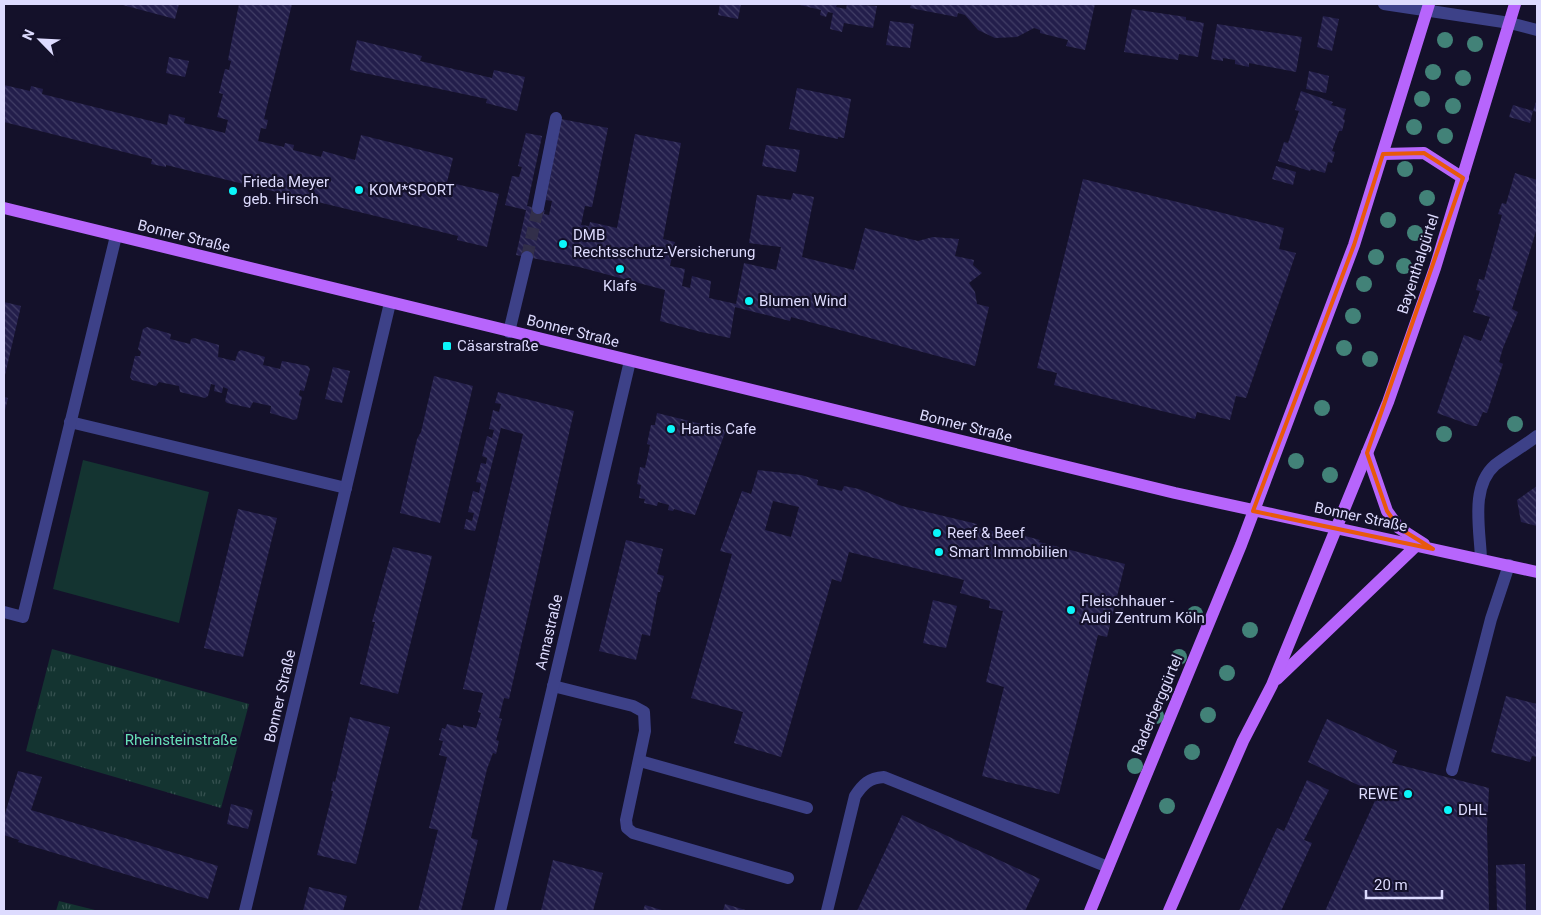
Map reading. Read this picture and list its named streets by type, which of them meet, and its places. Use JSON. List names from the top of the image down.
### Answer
{
  "streets": {
    "main road": ["Bonner Straße", "Bayenthalgürtel", "Raderberggürtel"],
    "street": ["Annastraße"]
  },
  "crossings": [
    ["Bonner Straße", "Bayenthalgürtel"],
    ["Bonner Straße", "Annastraße"],
    ["Bonner Straße", "Raderberggürtel"]
  ],
  "parks": ["Rheinsteinstraße"],
  "places": {
    "other": [
      "KOM*SPORT",
      "Frieda Meyer geb. Hirsch",
      "DMB Rechtsschutz-Versicherung",
      "Klafs",
      "Blumen Wind",
      "Hartis Cafe",
      "Reef & Beef",
      "Smart Immobilien",
      "Fleischhauer - Audi Zentrum Köln",
      "REWE",
      "DHL"
    ],
    "transit": ["Cäsarstraße"]
  },
  "scale_bar": "20 m",
  "north": "top left"
}
